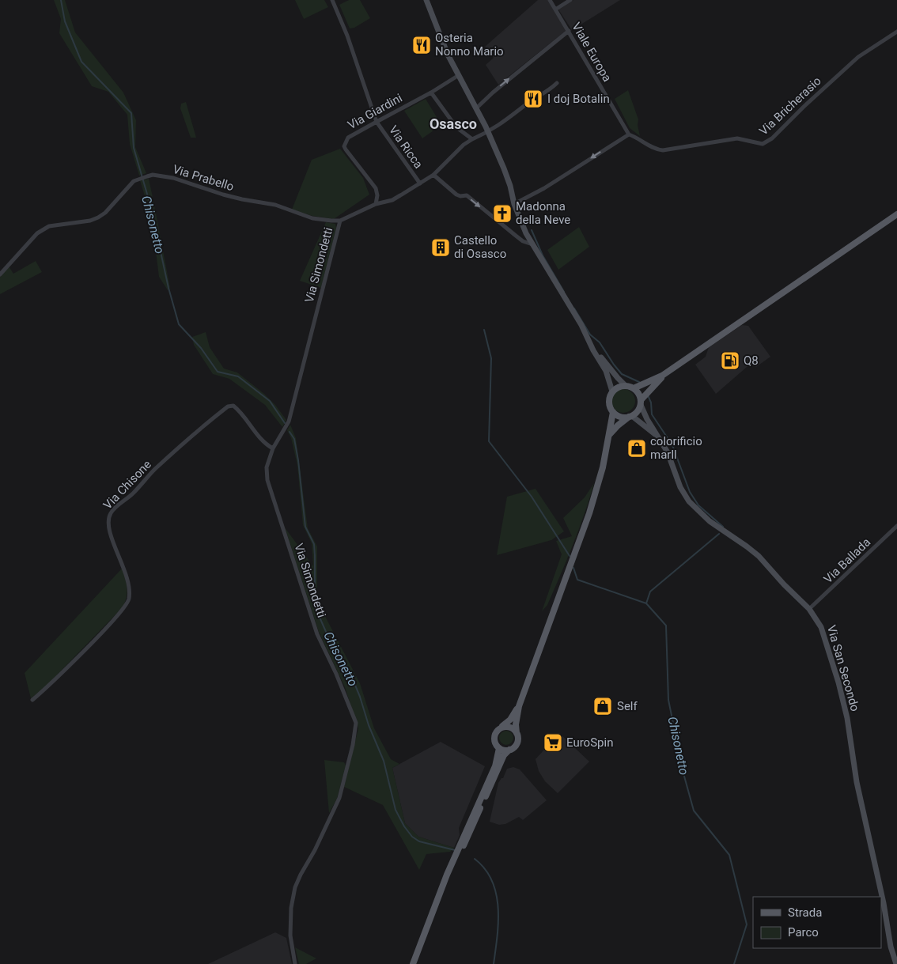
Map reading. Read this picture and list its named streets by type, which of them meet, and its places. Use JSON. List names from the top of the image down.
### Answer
{
  "streets": {
    "street": [
      "Viale Europa",
      "Via Bricherasio",
      "Via Giardini",
      "Via Ricca",
      "Via Prabello",
      "Via Simondetti",
      "Via Chisone",
      "Via Ballada",
      "Via San Secondo"
    ]
  },
  "crossings": [
    ["Viale Europa", "Via Bricherasio"],
    ["Via Giardini", "Via Ricca"],
    ["Via Prabello", "Via Simondetti"],
    ["Via Simondetti", "Via Chisone"],
    ["Via Ballada", "Via San Secondo"]
  ],
  "districts": ["Osasco"],
  "water": ["Chisonetto"],
  "places": {
    "restaurant": ["Osteria Nonno Mario", "I doj Botalin"],
    "church": ["Madonna della Neve"],
    "building": ["Castello di Osasco"],
    "fuel station": ["Q8"],
    "shop": ["colorificio marll", "Self"],
    "supermarket": ["EuroSpin"]
  },
  "legend": ["Strada", "Parco"]
}
